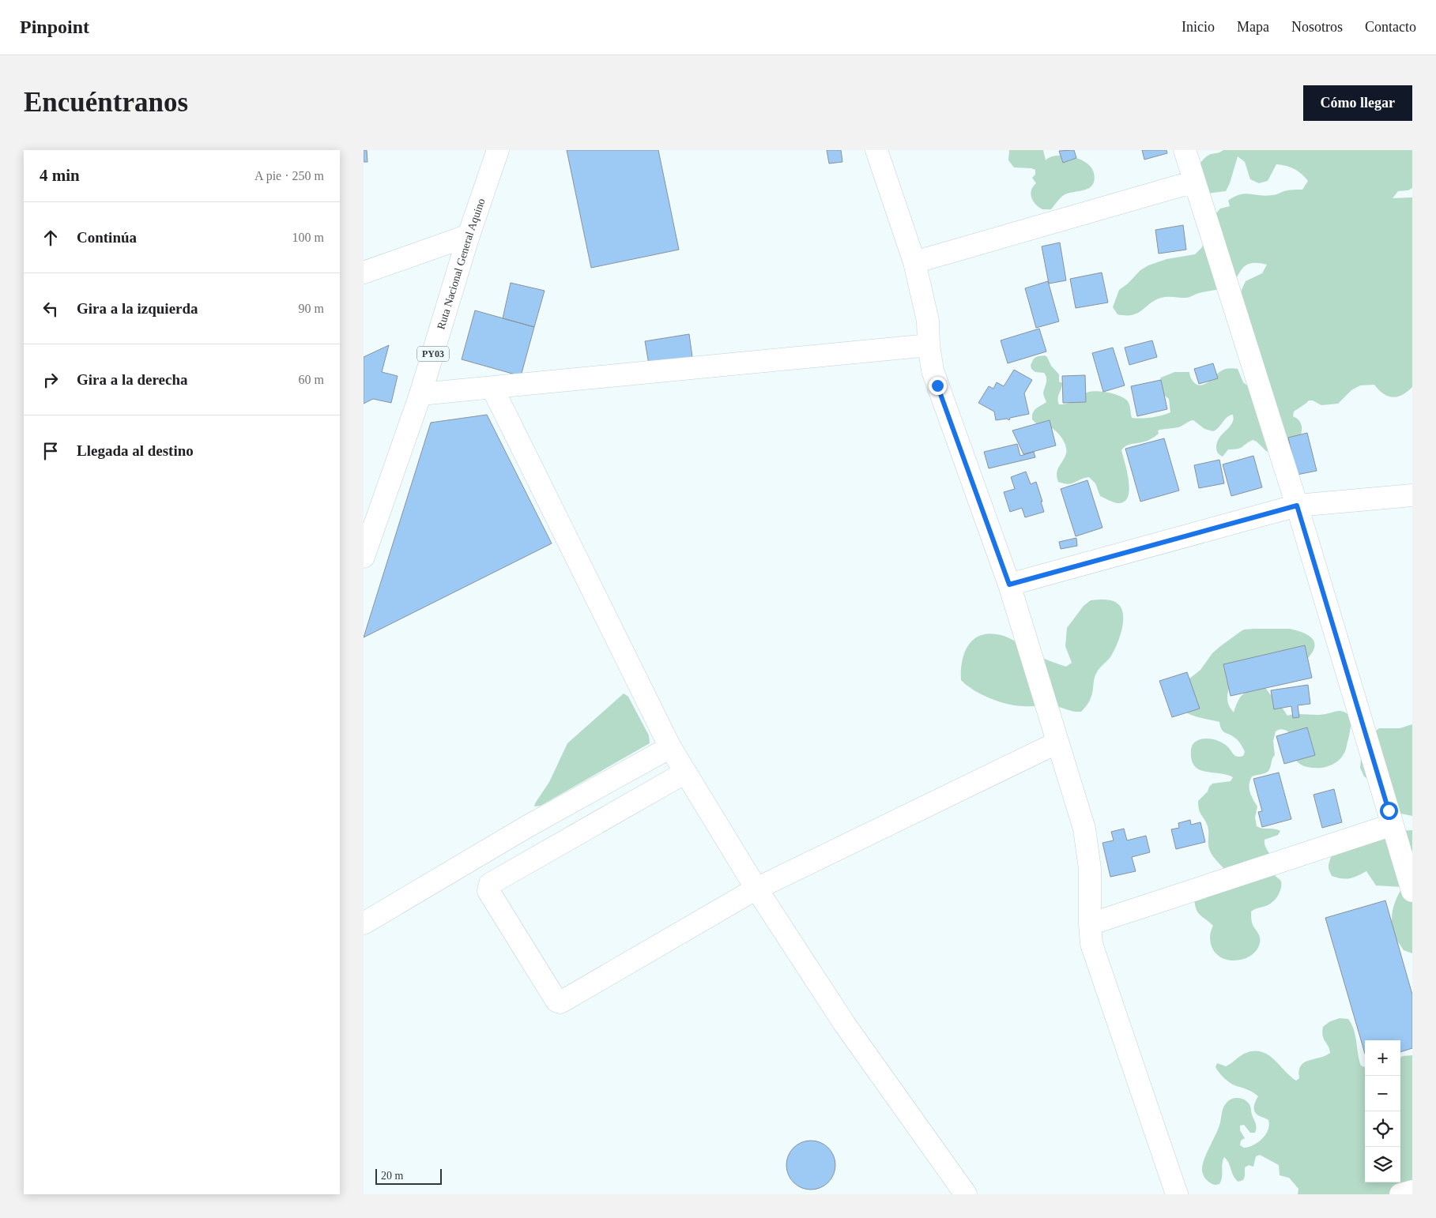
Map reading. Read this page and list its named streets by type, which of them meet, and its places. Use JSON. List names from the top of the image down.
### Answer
{
  "streets": {
    "main road": ["Ruta Nacional General Aquino", "PY03"]
  },
  "scale_bar": "20 m",
  "page": {
    "header": "Pinpoint",
    "nav": [
      "Inicio",
      "Mapa",
      "Nosotros",
      "Contacto"
    ],
    "buttons": "Cómo llegar",
    "title": "Encuéntranos",
    "heading": ["4 min", "A pie · 250 m"],
    "list": [
      ["Continúa", "100 m"],
      ["Gira a la izquierda", "90 m"],
      ["Gira a la derecha", "60 m"],
      "Llegada al destino"
    ],
    "map_buttons": ["+", "−"],
    "scale": "20 m"
  }
}
